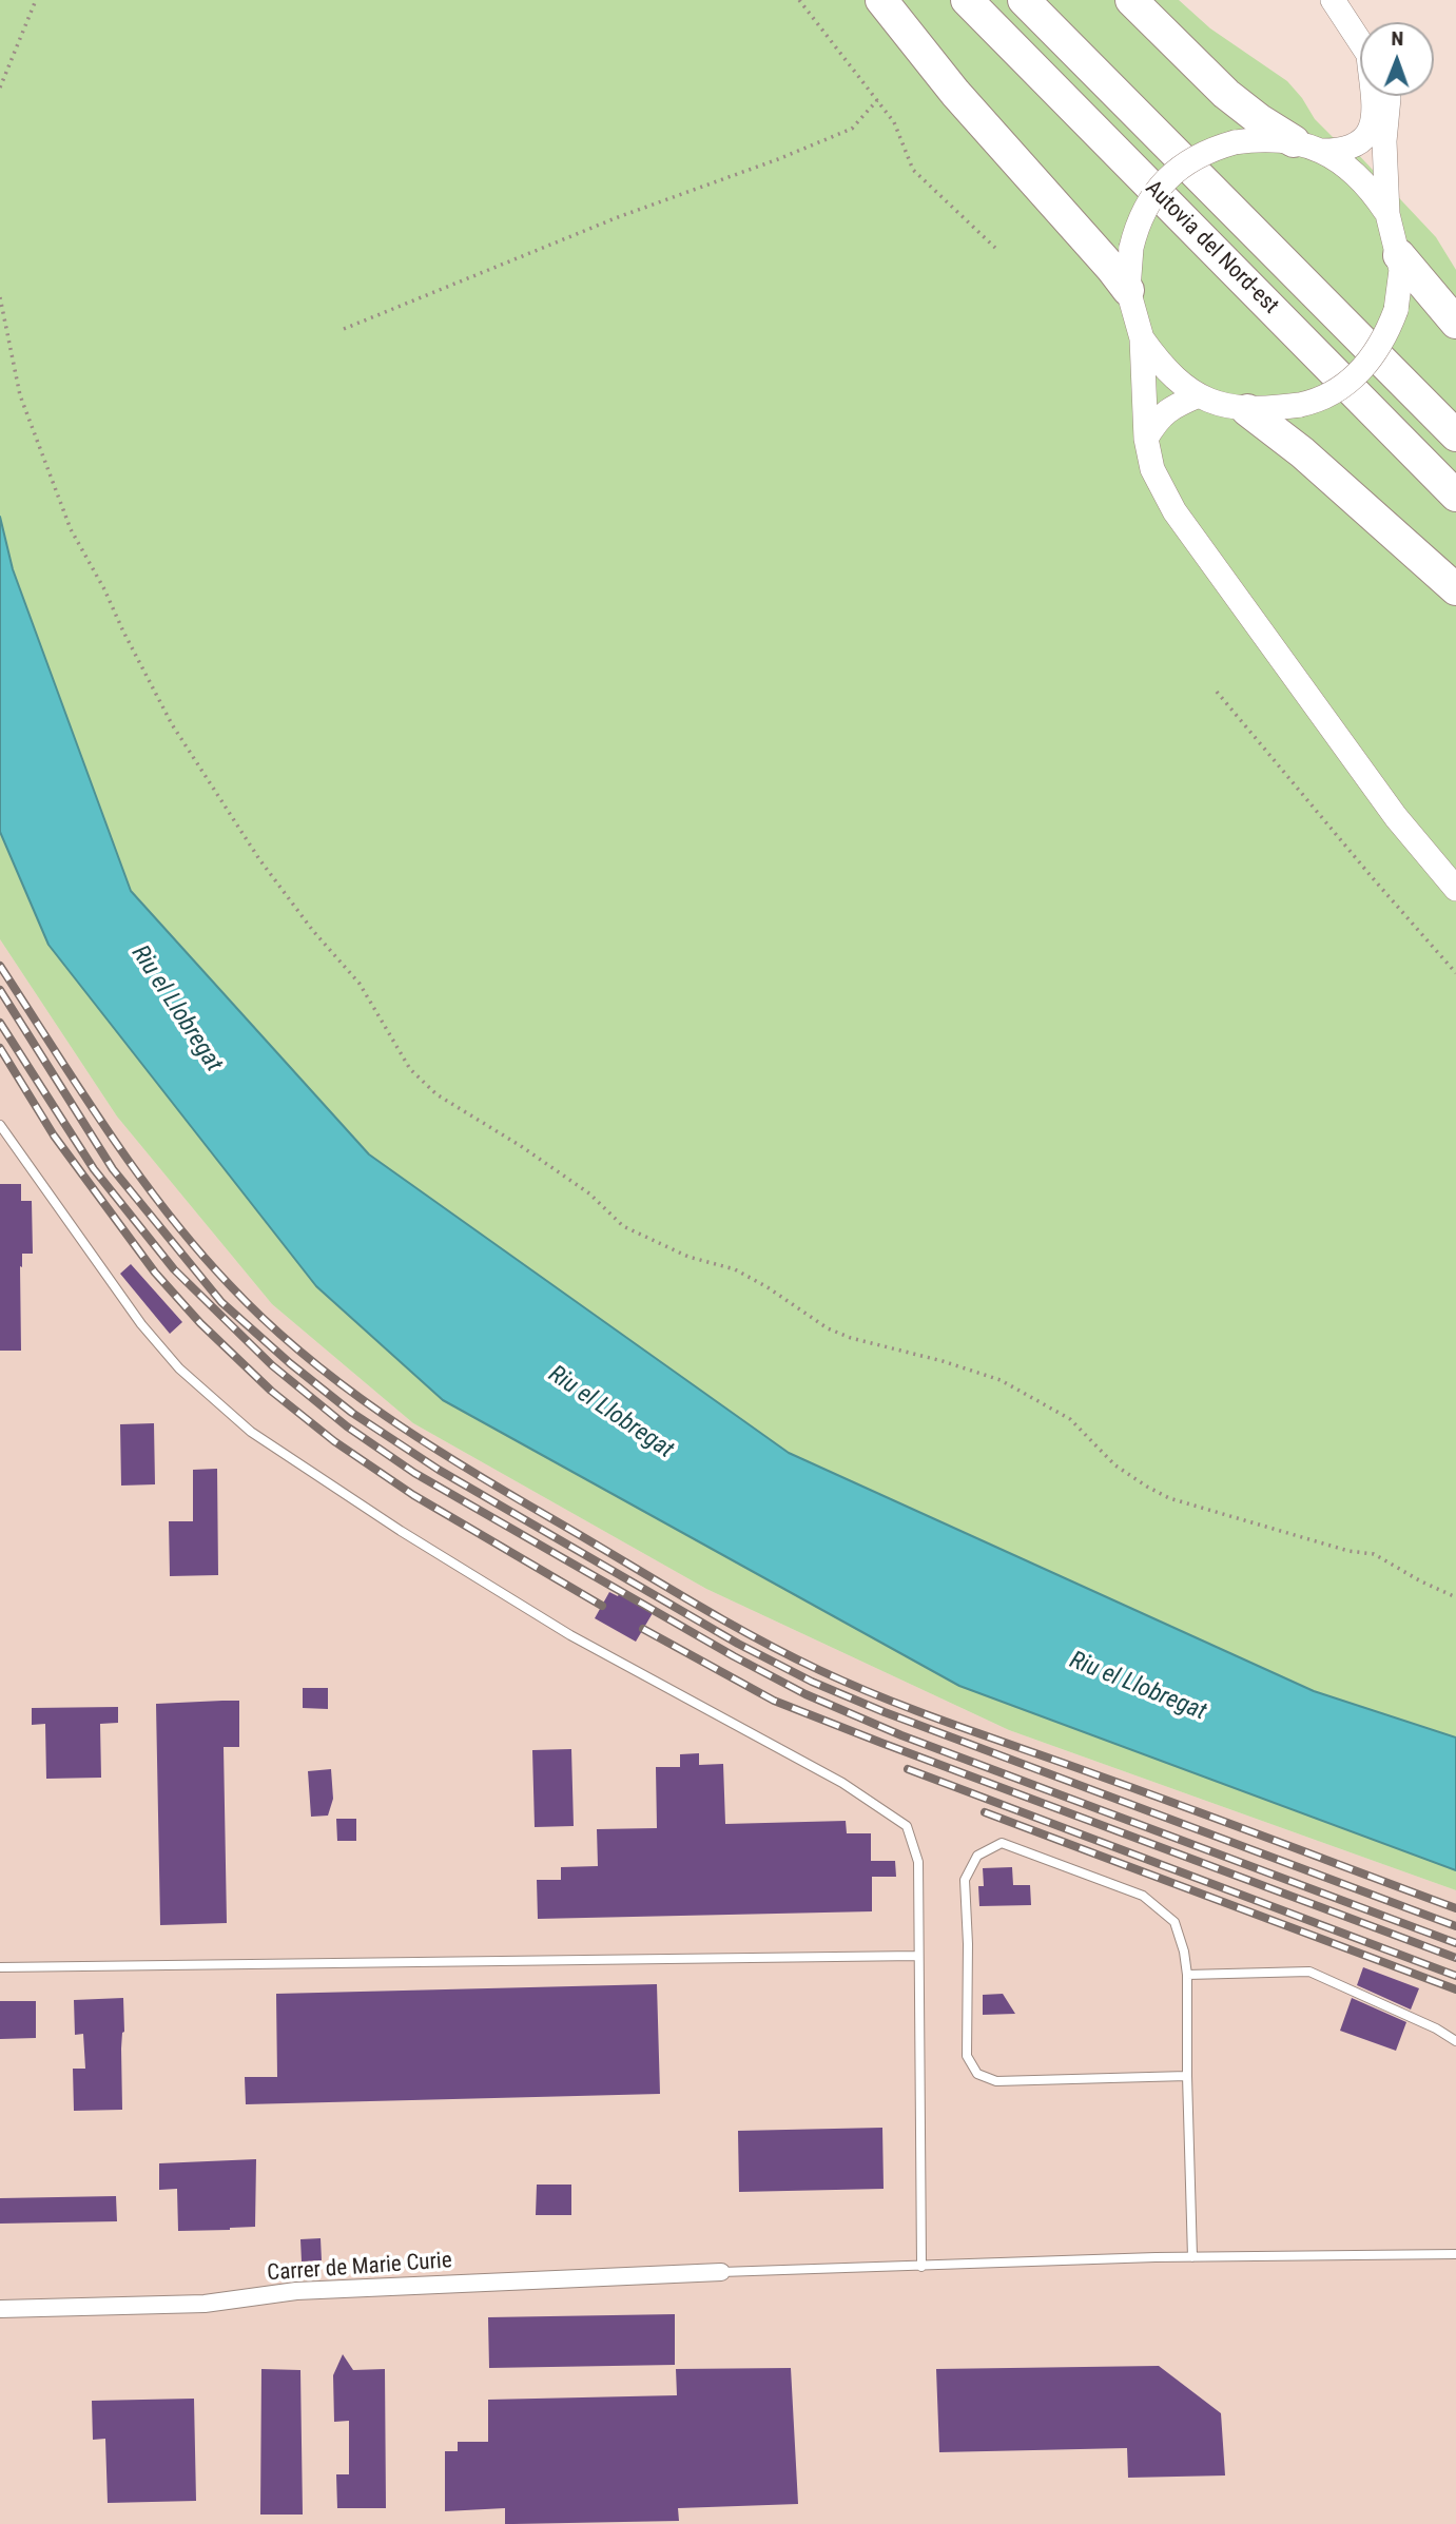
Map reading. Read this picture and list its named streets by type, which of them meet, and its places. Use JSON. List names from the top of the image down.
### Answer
{
  "streets": {
    "highway": ["Autovia del Nord-est"],
    "street": ["Carrer de Marie Curie"]
  },
  "water": ["Riu el Llobregat"],
  "north": "top"
}
